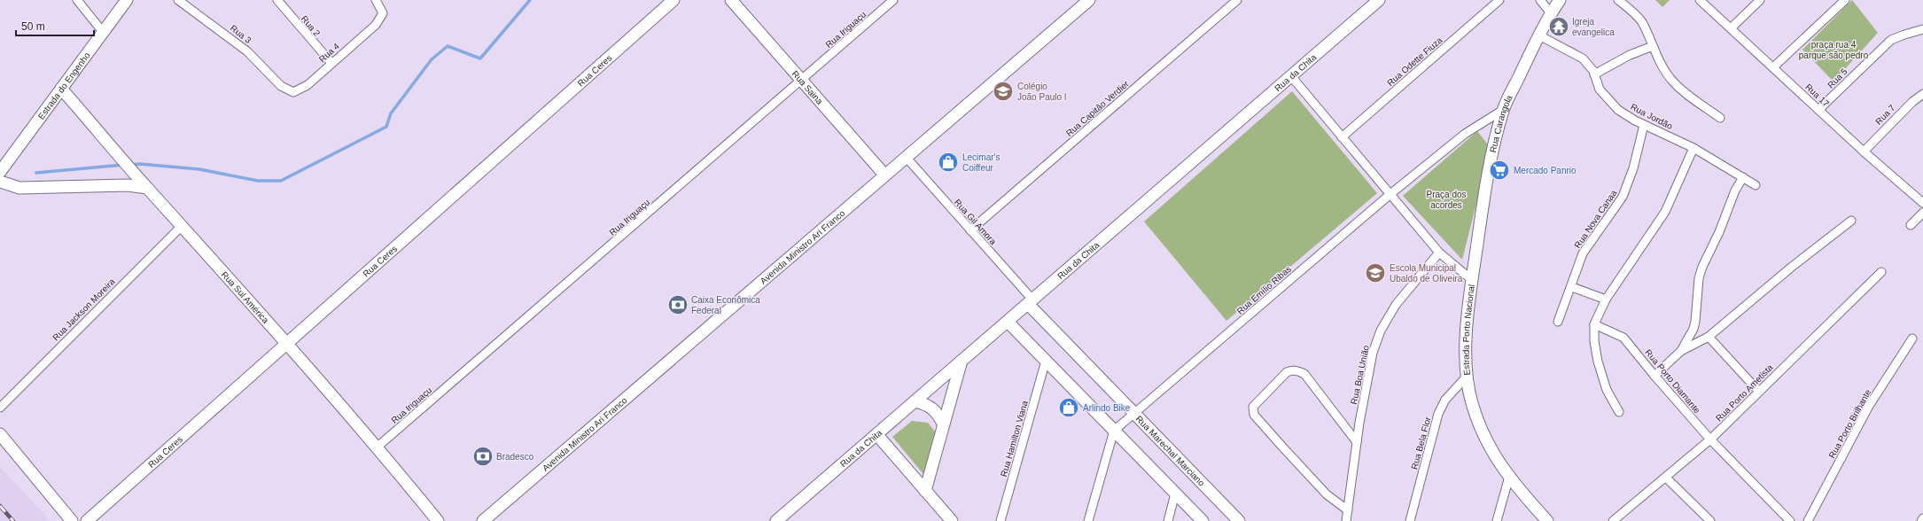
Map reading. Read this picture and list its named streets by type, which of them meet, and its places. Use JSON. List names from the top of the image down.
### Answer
{
  "streets": {
    "main road": [
      "Rua Ceres",
      "Rua da Chita",
      "Estrada do Engenho",
      "Rua Saina",
      "Rua Carangola",
      "Avenida Ministro Ari Franco",
      "Rua Sul América",
      "Estrada Porto Nacional",
      "Rua Marechal Marciano"
    ],
    "street": [
      "Rua 2",
      "Rua Iriguaçu",
      "Rua 3",
      "Rua 4",
      "Rua Odette Fiuza",
      "Rua 5",
      "Rua 17",
      "Rua Capitão Verdier",
      "Rua 7",
      "Rua Jordão",
      "Rua Nova Canaa",
      "Rua Gil Amora",
      "Rua Emílio Ribas",
      "Rua Jackson Moreira",
      "Rua Boa União",
      "Rua Porto Diamante",
      "Rua Porto Ametista",
      "Rua Porto Brilhante",
      "Rua Hamilton Viana",
      "Rua Bela Flor"
    ]
  },
  "crossings": [
    ["Rua 2", "Rua 4"],
    ["Rua Iriguaçu", "Rua Saina"],
    ["Rua Iriguaçu", "Rua Sul América"],
    ["Rua 3", "Rua 4"],
    ["Rua Odette Fiuza", "Estrada Porto Nacional"],
    ["Rua Ceres", "Rua Sul América"],
    ["Rua da Chita", "Rua Gil Amora"],
    ["Rua da Chita", "Estrada Porto Nacional"],
    ["Rua da Chita", "Rua Marechal Marciano"],
    ["Rua 5", "Rua 17"],
    ["Estrada do Engenho", "Rua Sul América"],
    ["Rua Saina", "Avenida Ministro Ari Franco"],
    ["Rua 17", "Rua 7"],
    ["Rua Capitão Verdier", "Rua Gil Amora"],
    ["Rua Jordão", "Rua Carangola"],
    ["Rua Jordão", "Rua Nova Canaa"],
    ["Rua Carangola", "Rua Emílio Ribas"],
    ["Rua Carangola", "Estrada Porto Nacional"],
    ["Rua Gil Amora", "Avenida Ministro Ari Franco"],
    ["Rua Gil Amora", "Rua Marechal Marciano"],
    ["Rua Emílio Ribas", "Estrada Porto Nacional"],
    ["Rua Emílio Ribas", "Rua Marechal Marciano"],
    ["Rua Sul América", "Rua Jackson Moreira"],
    ["Estrada Porto Nacional", "Rua Boa União"],
    ["Estrada Porto Nacional", "Rua Bela Flor"],
    ["Rua Porto Diamante", "Rua Porto Ametista"]
  ],
  "parks": ["praça rua 4 parque são pedro", "Praça dos acordes"],
  "places": {
    "temple": ["Igreja evangelica"],
    "school or university": ["Colégio João Paulo I", "Escola Municipal Ubaldo de Oliveira"],
    "shop": ["Lecimar's Coiffeur", "Arlindo Bike"],
    "supermarket": ["Mercado Panrio"],
    "bank": ["Caixa Econômica Federal", "Bradesco"]
  },
  "scale_bar": "50 m"
}
